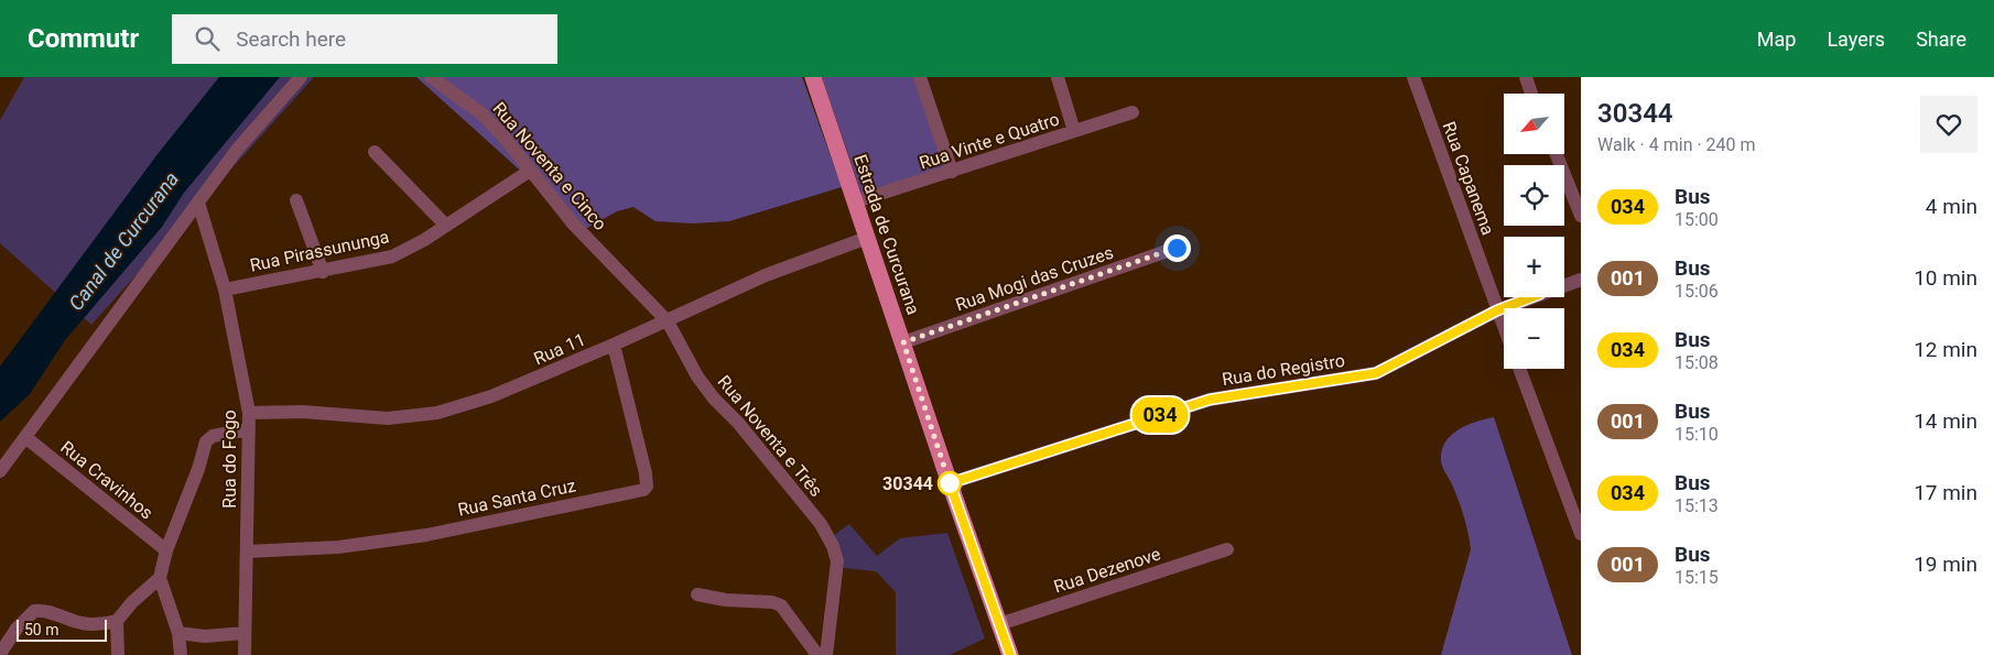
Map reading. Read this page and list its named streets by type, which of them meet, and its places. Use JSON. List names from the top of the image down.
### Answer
{
  "streets": {
    "main road": ["Estrada de Curcurana"],
    "street": [
      "Rua Vinte e Quatro",
      "Rua Noventa e Cinco",
      "Rua Capanema",
      "Rua Pirassununga",
      "Rua Mogi das Cruzes",
      "Rua 11",
      "Rua do Registro",
      "Rua Noventa e Três",
      "Rua do Fogo",
      "Rua Cravinhos",
      "Rua Santa Cruz",
      "Rua Dezenove"
    ]
  },
  "crossings": [
    ["Rua Vinte e Quatro", "Estrada de Curcurana"],
    ["Rua Noventa e Cinco", "Rua Pirassununga"],
    ["Rua Noventa e Cinco", "Rua Noventa e Três"],
    ["Rua Capanema", "Rua do Registro"],
    ["Estrada de Curcurana", "Rua Mogi das Cruzes"],
    ["Estrada de Curcurana", "Rua 11"],
    ["Estrada de Curcurana", "Rua do Registro"],
    ["Estrada de Curcurana", "Rua Dezenove"],
    ["Rua Pirassununga", "Rua do Fogo"],
    ["Rua 11", "Rua Noventa e Três"],
    ["Rua 11", "Rua do Fogo"],
    ["Rua 11", "Rua Santa Cruz"],
    ["Rua do Fogo", "Rua Santa Cruz"]
  ],
  "water": ["Canal de Curcurana"],
  "places": ["30344"],
  "lines": ["bus line 034"],
  "scale_bar": "50 m",
  "north": "bottom left",
  "page": {
    "header": "Commutr",
    "search": "Search here",
    "nav": ["Map", "Layers", "Share"],
    "on_map": "034",
    "heading": ["30344", "Walk · 4 min · 240 m"],
    "map_buttons": ["+", "−"],
    "list": [
      {
        "mark": "034",
        "name": "Bus",
        "note": "15:00",
        "value": "4 min"
      },
      {
        "mark": "001",
        "name": "Bus",
        "note": "15:06",
        "value": "10 min"
      },
      {
        "mark": "034",
        "name": "Bus",
        "note": "15:08",
        "value": "12 min"
      },
      {
        "mark": "001",
        "name": "Bus",
        "note": "15:10",
        "value": "14 min"
      },
      {
        "mark": "034",
        "name": "Bus",
        "note": "15:13",
        "value": "17 min"
      },
      {
        "mark": "001",
        "name": "Bus",
        "note": "15:15",
        "value": "19 min"
      }
    ],
    "scale": "50 m"
  }
}
